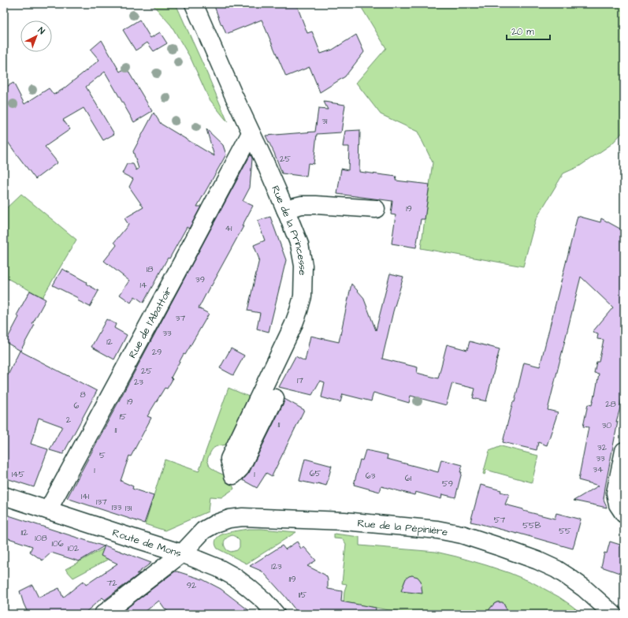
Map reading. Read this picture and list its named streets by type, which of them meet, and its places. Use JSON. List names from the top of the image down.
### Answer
{
  "streets": {
    "street": [
      "Rue de la Princesse",
      "Rue de l'Abattoir",
      "Rue de la Pépinière",
      "Route de Mons"
    ]
  },
  "crossings": [
    ["Rue de la Princesse", "Rue de l'Abattoir"],
    ["Rue de l'Abattoir", "Route de Mons"],
    ["Rue de la Pépinière", "Route de Mons"]
  ],
  "house_numbers": [
    "31",
    "25",
    "19",
    "41",
    "18",
    "39",
    "14",
    "37",
    "33",
    "12",
    "29",
    "25",
    "17",
    "23",
    "8",
    "19",
    "28",
    "6",
    "15",
    "2",
    "11",
    "30",
    "11",
    "32",
    "5",
    "33",
    "34",
    "1",
    "65",
    "145",
    "1",
    "63",
    "61",
    "59",
    "141",
    "137",
    "133",
    "131",
    "57",
    "55B",
    "55",
    "112",
    "108",
    "106",
    "102",
    "123",
    "119",
    "72",
    "92",
    "115"
  ],
  "scale_bar": "20 m",
  "north": "top right"
}
